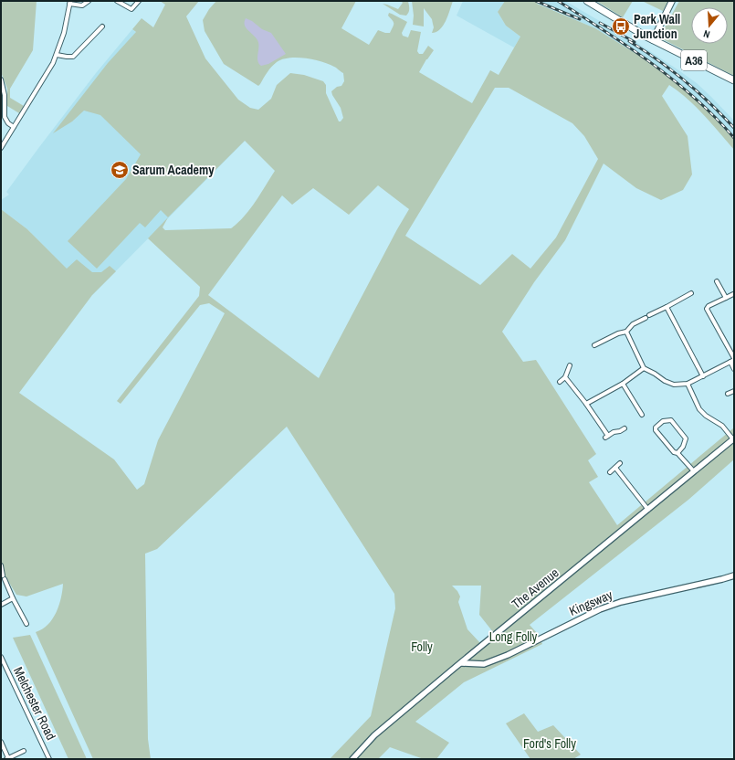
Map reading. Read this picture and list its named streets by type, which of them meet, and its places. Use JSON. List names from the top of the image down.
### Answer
{
  "streets": {
    "highway": ["A36"],
    "street": ["The Avenue", "Kingsway", "Melchester Road"]
  },
  "crossings": [
    ["The Avenue", "Kingsway"]
  ],
  "parks": ["Long Folly", "Folly", "Ford's Folly"],
  "places": {
    "bus stop": ["Park Wall Junction"],
    "school or university": ["Sarum Academy"]
  },
  "north": "bottom"
}
